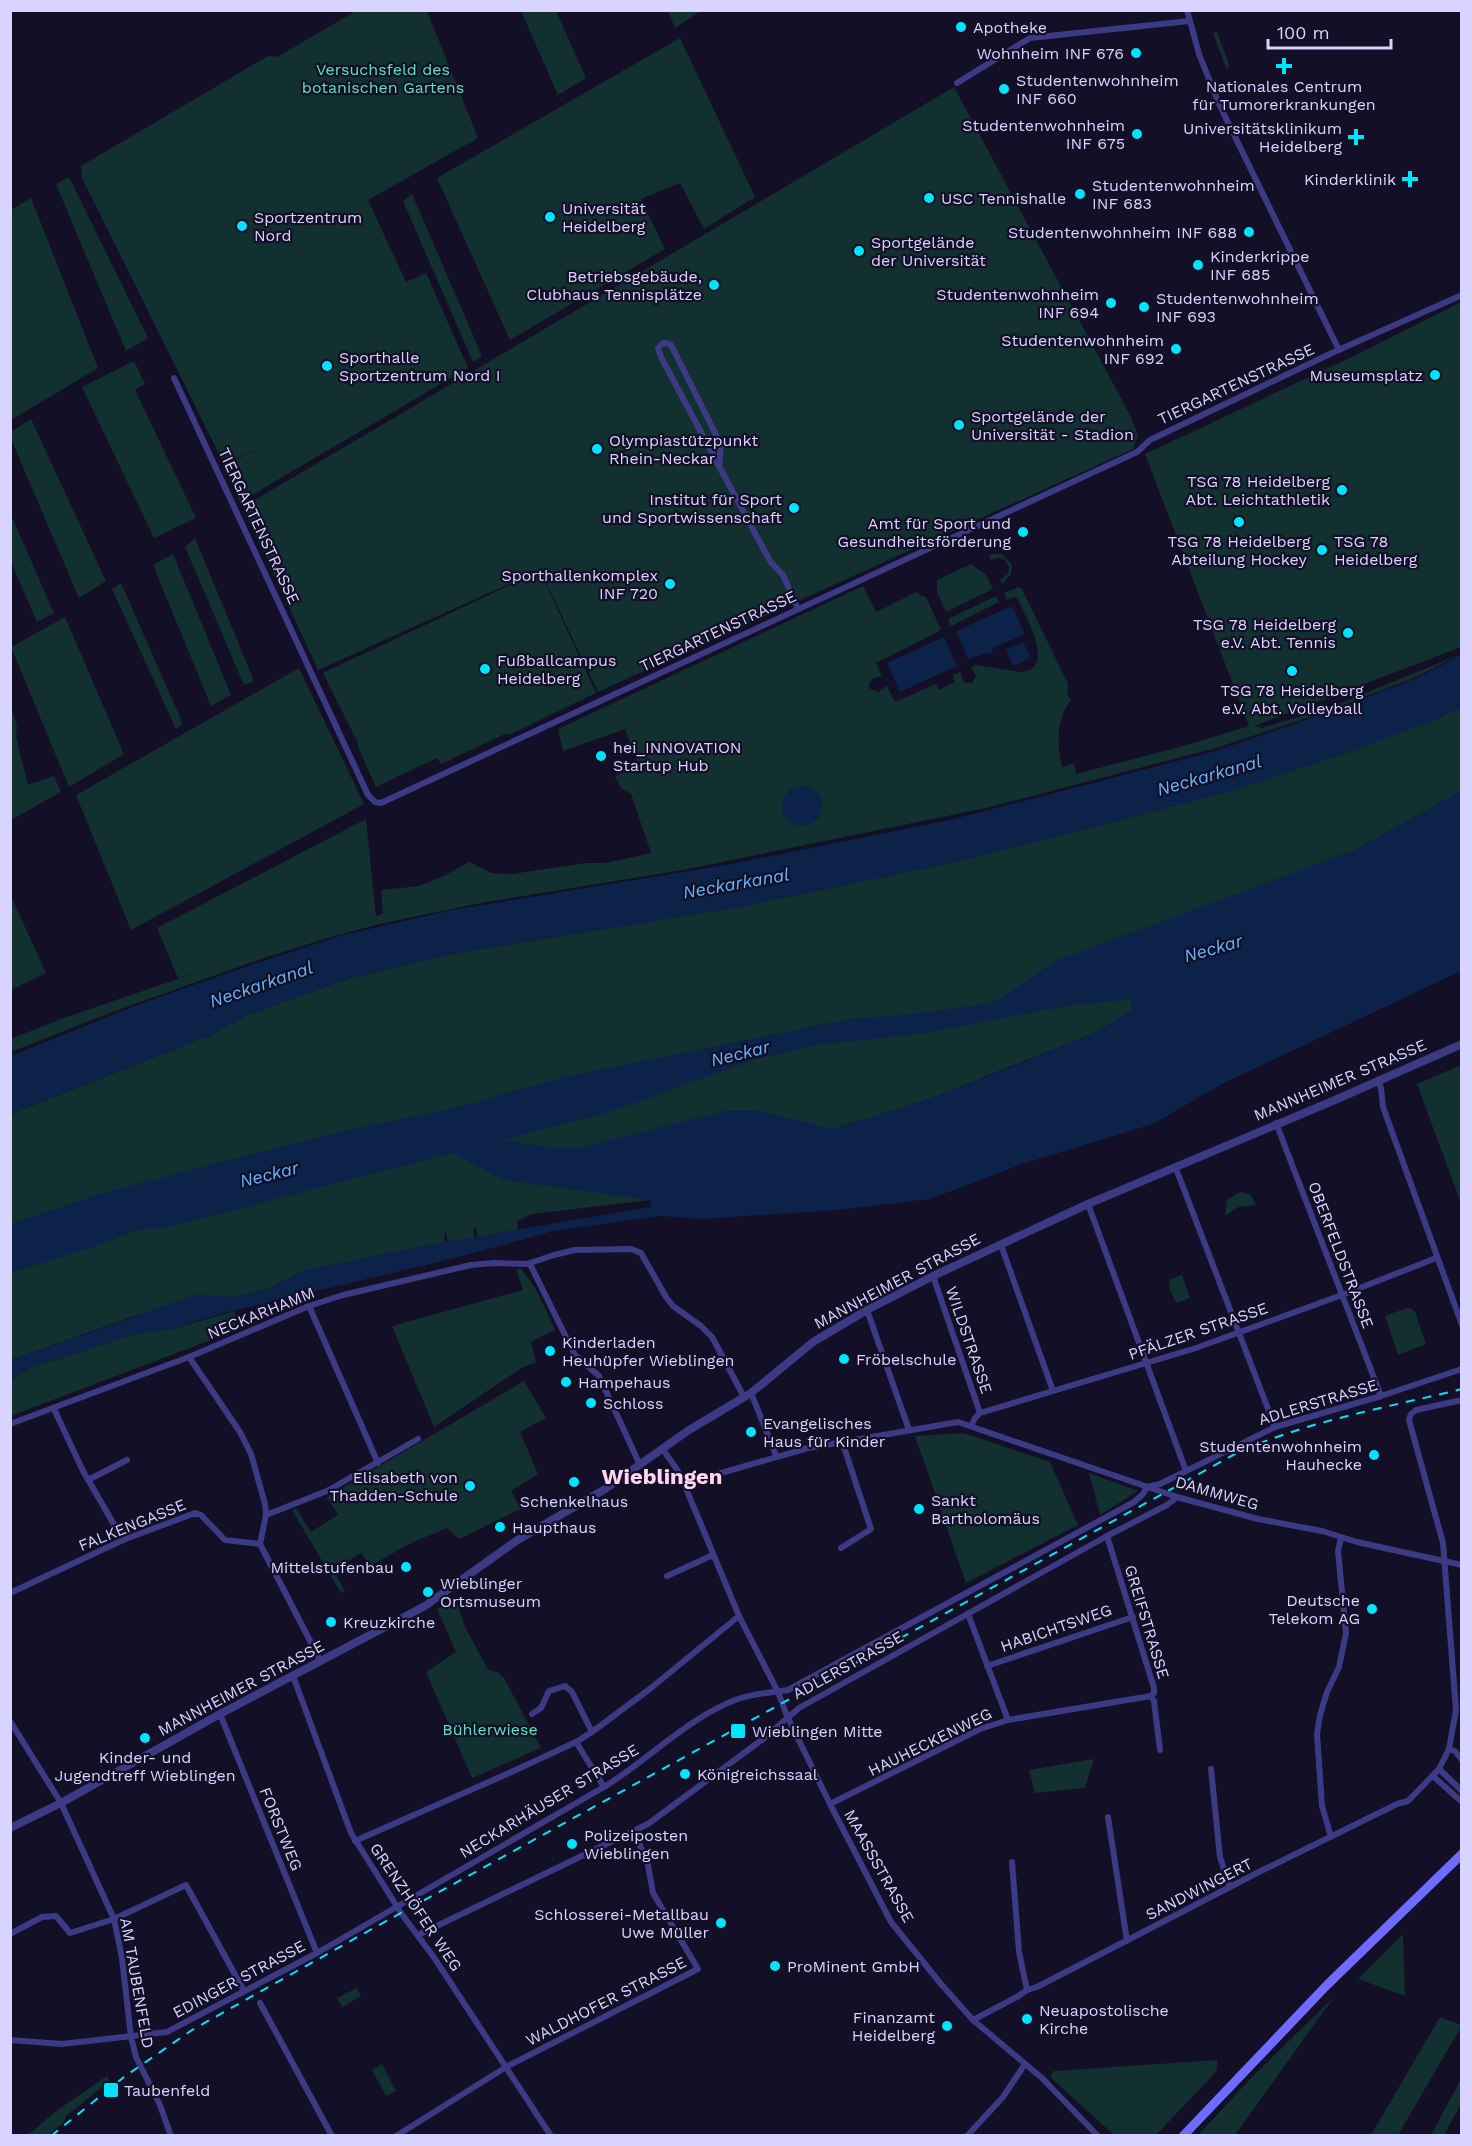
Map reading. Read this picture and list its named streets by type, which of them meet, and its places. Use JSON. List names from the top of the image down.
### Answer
{
  "streets": {
    "street": [
      "TIERGARTENSTRASSE",
      "MANNHEIMER STRASSE",
      "OBERFELDSTRASSE",
      "NECKARHAMM",
      "PFÄLZER STRASSE",
      "WILDSTRASSE",
      "ADLERSTRASSE",
      "DAMMWEG",
      "FALKENGASSE",
      "GREIFSTRASSE",
      "HABICHTSWEG",
      "HAUHECKENWEG",
      "NECKARHÄUSER STRASSE",
      "FORSTWEG",
      "MAASSSTRASSE",
      "SANDWINGERT",
      "GRENZHÖFER WEG",
      "EDINGER STRASSE",
      "AM TAUBENFELD",
      "WALDHOFER STRASSE"
    ]
  },
  "crossings": [
    ["MANNHEIMER STRASSE", "OBERFELDSTRASSE"],
    ["MANNHEIMER STRASSE", "WILDSTRASSE"],
    ["MANNHEIMER STRASSE", "FORSTWEG"],
    ["MANNHEIMER STRASSE", "MAASSSTRASSE"],
    ["MANNHEIMER STRASSE", "GRENZHÖFER WEG"],
    ["MANNHEIMER STRASSE", "AM TAUBENFELD"],
    ["OBERFELDSTRASSE", "PFÄLZER STRASSE"],
    ["OBERFELDSTRASSE", "ADLERSTRASSE"],
    ["PFÄLZER STRASSE", "WILDSTRASSE"],
    ["ADLERSTRASSE", "DAMMWEG"],
    ["ADLERSTRASSE", "GREIFSTRASSE"],
    ["ADLERSTRASSE", "NECKARHÄUSER STRASSE"],
    ["ADLERSTRASSE", "MAASSSTRASSE"],
    ["ADLERSTRASSE", "GRENZHÖFER WEG"],
    ["ADLERSTRASSE", "WALDHOFER STRASSE"],
    ["DAMMWEG", "MAASSSTRASSE"],
    ["DAMMWEG", "SANDWINGERT"],
    ["GREIFSTRASSE", "HABICHTSWEG"],
    ["GREIFSTRASSE", "HAUHECKENWEG"],
    ["HAUHECKENWEG", "MAASSSTRASSE"],
    ["NECKARHÄUSER STRASSE", "MAASSSTRASSE"],
    ["NECKARHÄUSER STRASSE", "GRENZHÖFER WEG"],
    ["NECKARHÄUSER STRASSE", "EDINGER STRASSE"],
    ["FORSTWEG", "EDINGER STRASSE"],
    ["MAASSSTRASSE", "SANDWINGERT"],
    ["GRENZHÖFER WEG", "EDINGER STRASSE"],
    ["GRENZHÖFER WEG", "WALDHOFER STRASSE"],
    ["EDINGER STRASSE", "AM TAUBENFELD"]
  ],
  "districts": ["Wieblingen"],
  "water": ["Neckarkanal", "Neckar"],
  "parks": ["Versuchsfeld des botanischen Gartens", "Bühlerwiese"],
  "places": {
    "other": [
      "Apotheke",
      "Wohnheim INF 676",
      "Studentenwohnheim INF 660",
      "Studentenwohnheim INF 675",
      "Studentenwohnheim INF 683",
      "USC Tennishalle",
      "Universität Heidelberg",
      "Sportzentrum Nord",
      "Studentenwohnheim INF 688",
      "Sportgelände der Universität",
      "Kinderkrippe INF 685",
      "Betriebsgebäude, Clubhaus Tennisplätze",
      "Studentenwohnheim INF 694",
      "Studentenwohnheim INF 693",
      "Studentenwohnheim INF 692",
      "Sporthalle Sportzentrum Nord I",
      "Museumsplatz",
      "Sportgelände der Universität - Stadion",
      "Olympiastützpunkt Rhein-Neckar",
      "TSG 78 Heidelberg Abt. Leichtathletik",
      "Institut für Sport und Sportwissenschaft",
      "TSG 78 Heidelberg Abteilung Hockey",
      "Amt für Sport und Gesundheitsförderung",
      "TSG 78 Heidelberg",
      "Sporthallenkomplex INF 720",
      "TSG 78 Heidelberg e.V. Abt. Tennis",
      "Fußballcampus Heidelberg",
      "TSG 78 Heidelberg e.V. Abt. Volleyball",
      "hei_INNOVATION Startup Hub",
      "Kinderladen Heuhüpfer Wieblingen",
      "Fröbelschule",
      "Hampehaus",
      "Schloss",
      "Evangelisches Haus für Kinder",
      "Studentenwohnheim Hauhecke",
      "Schenkelhaus",
      "Elisabeth von Thadden-Schule",
      "Sankt Bartholomäus",
      "Haupthaus",
      "Mittelstufenbau",
      "Wieblinger Ortsmuseum",
      "Deutsche Telekom AG",
      "Kreuzkirche",
      "Kinder- und Jugendtreff Wieblingen",
      "Königreichssaal",
      "Polizeiposten Wieblingen",
      "Schlosserei-Metallbau Uwe Müller",
      "ProMinent GmbH",
      "Neuapostolische Kirche",
      "Finanzamt Heidelberg"
    ],
    "health": ["Nationales Centrum für Tumorerkrankungen", "Universitätsklinikum Heidelberg", "Kinderklinik"],
    "transit": ["Wieblingen Mitte", "Taubenfeld"]
  },
  "scale_bar": "100 m"
}
